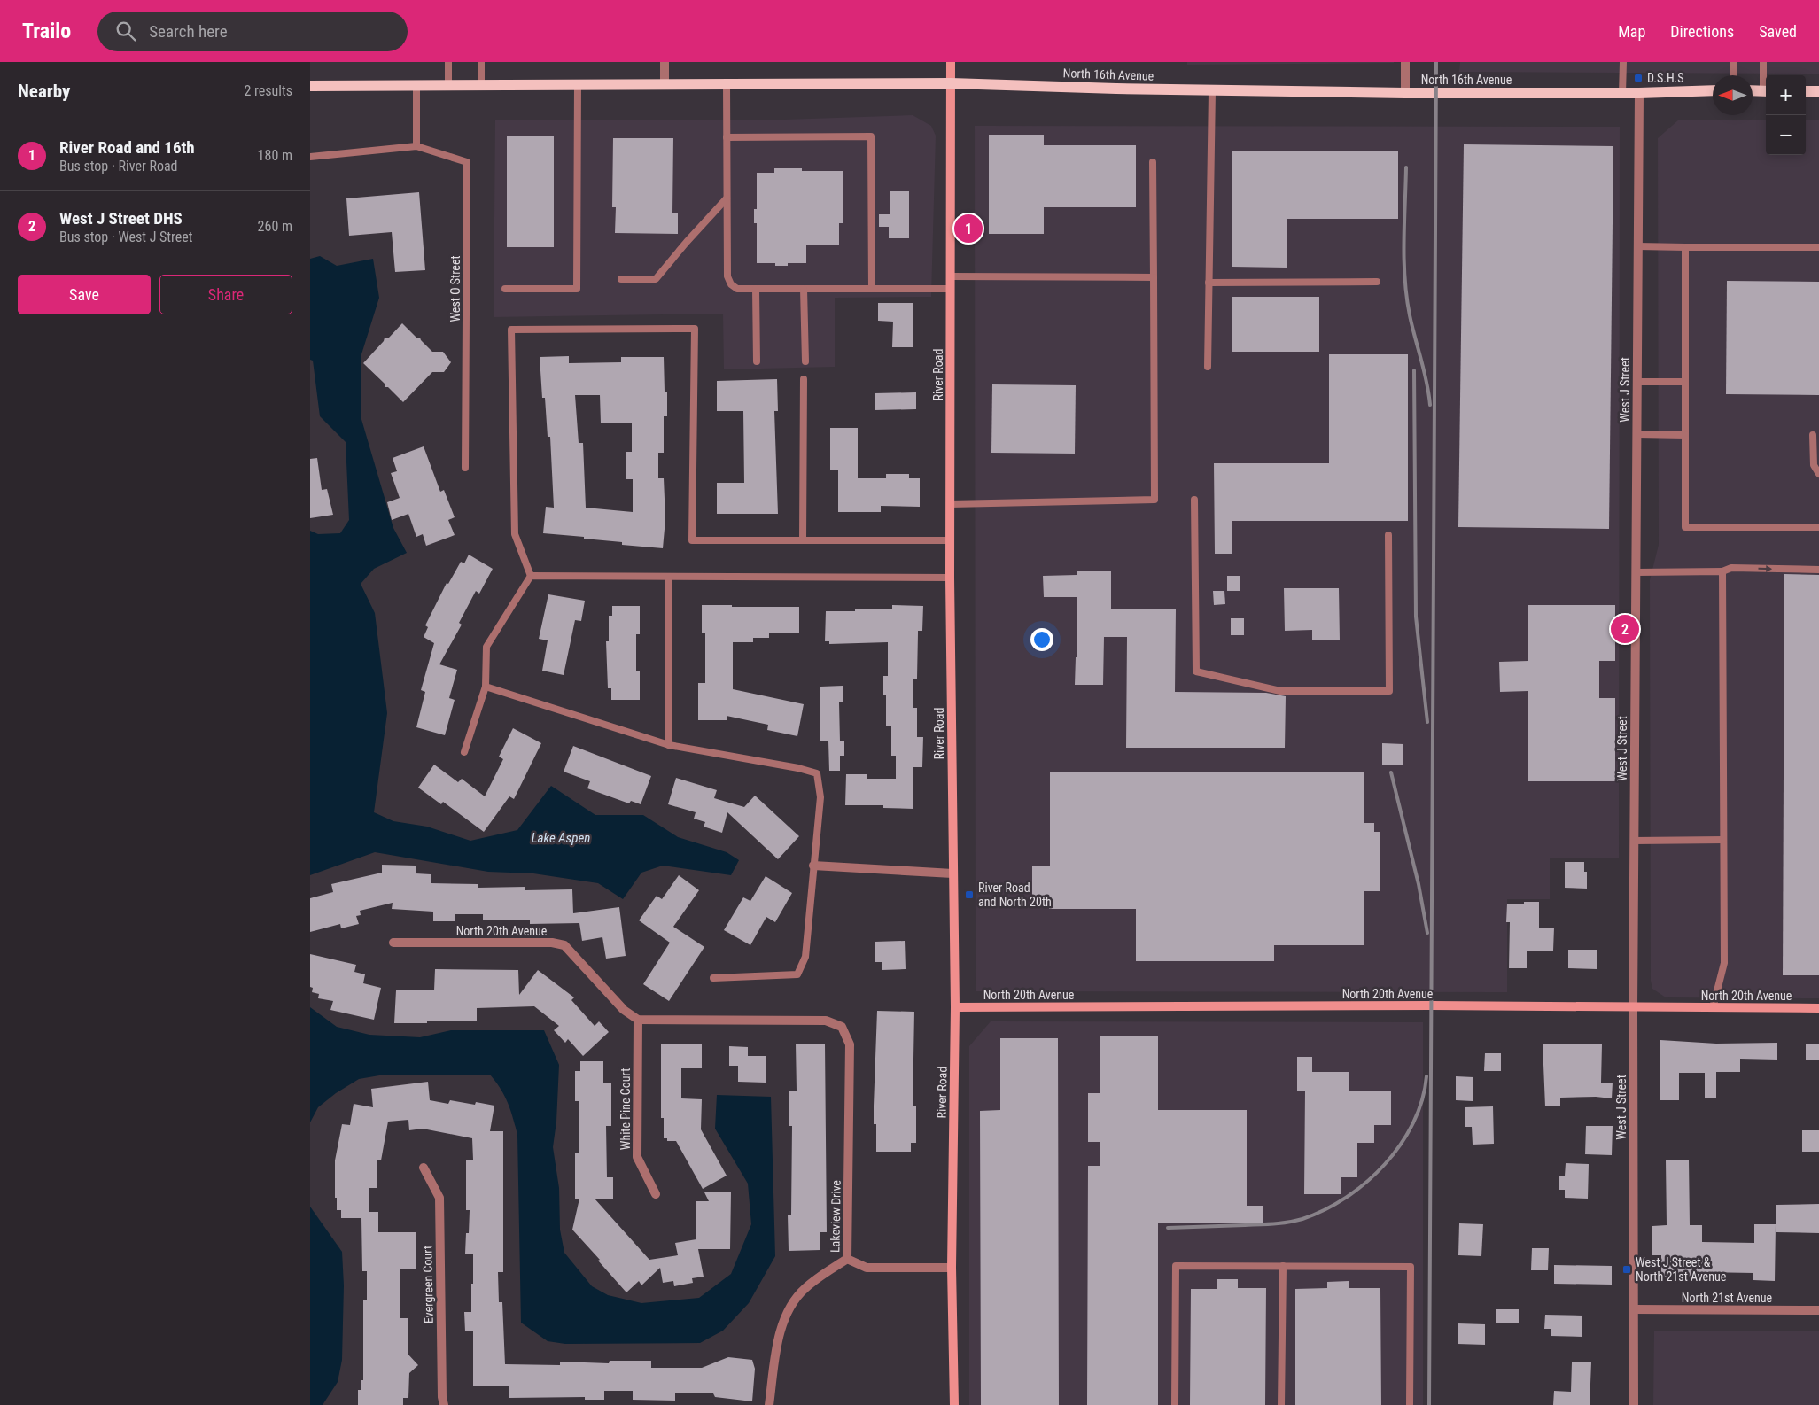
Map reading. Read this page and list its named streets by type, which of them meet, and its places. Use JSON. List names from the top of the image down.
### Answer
{
  "streets": {
    "main road": ["North 16th Avenue"],
    "street": [
      "River Road",
      "West J Street",
      "North 20th Avenue",
      "White Pine Court",
      "Lakeview Drive",
      "Evergreen Court",
      "North 21st Avenue"
    ],
    "lane": ["West O Street"]
  },
  "crossings": [
    ["North 16th Avenue", "River Road"],
    ["North 16th Avenue", "West J Street"],
    ["River Road", "North 20th Avenue"],
    ["West J Street", "North 20th Avenue"],
    ["West J Street", "North 21st Avenue"],
    ["North 20th Avenue", "White Pine Court"],
    ["North 20th Avenue", "Lakeview Drive"],
    ["White Pine Court", "Lakeview Drive"]
  ],
  "water": ["Lake Aspen"],
  "places": {
    "transit": ["D.S.H.S", "River Road and North 20th", "West J Street & North 21st Avenue"]
  },
  "north": "left",
  "page": {
    "header": "Trailo",
    "search": "Search here",
    "nav": ["Map", "Directions", "Saved"],
    "heading": ["Nearby", "2 results"],
    "map_buttons": ["+", "−"],
    "list": [
      {
        "mark": "1",
        "name": "River Road and 16th",
        "note": "Bus stop · River Road",
        "value": "180 m"
      },
      {
        "mark": "2",
        "name": "West J Street DHS",
        "note": "Bus stop · West J Street",
        "value": "260 m"
      }
    ],
    "pins": ["1", "2"],
    "buttons": ["Save", "Share"]
  }
}
